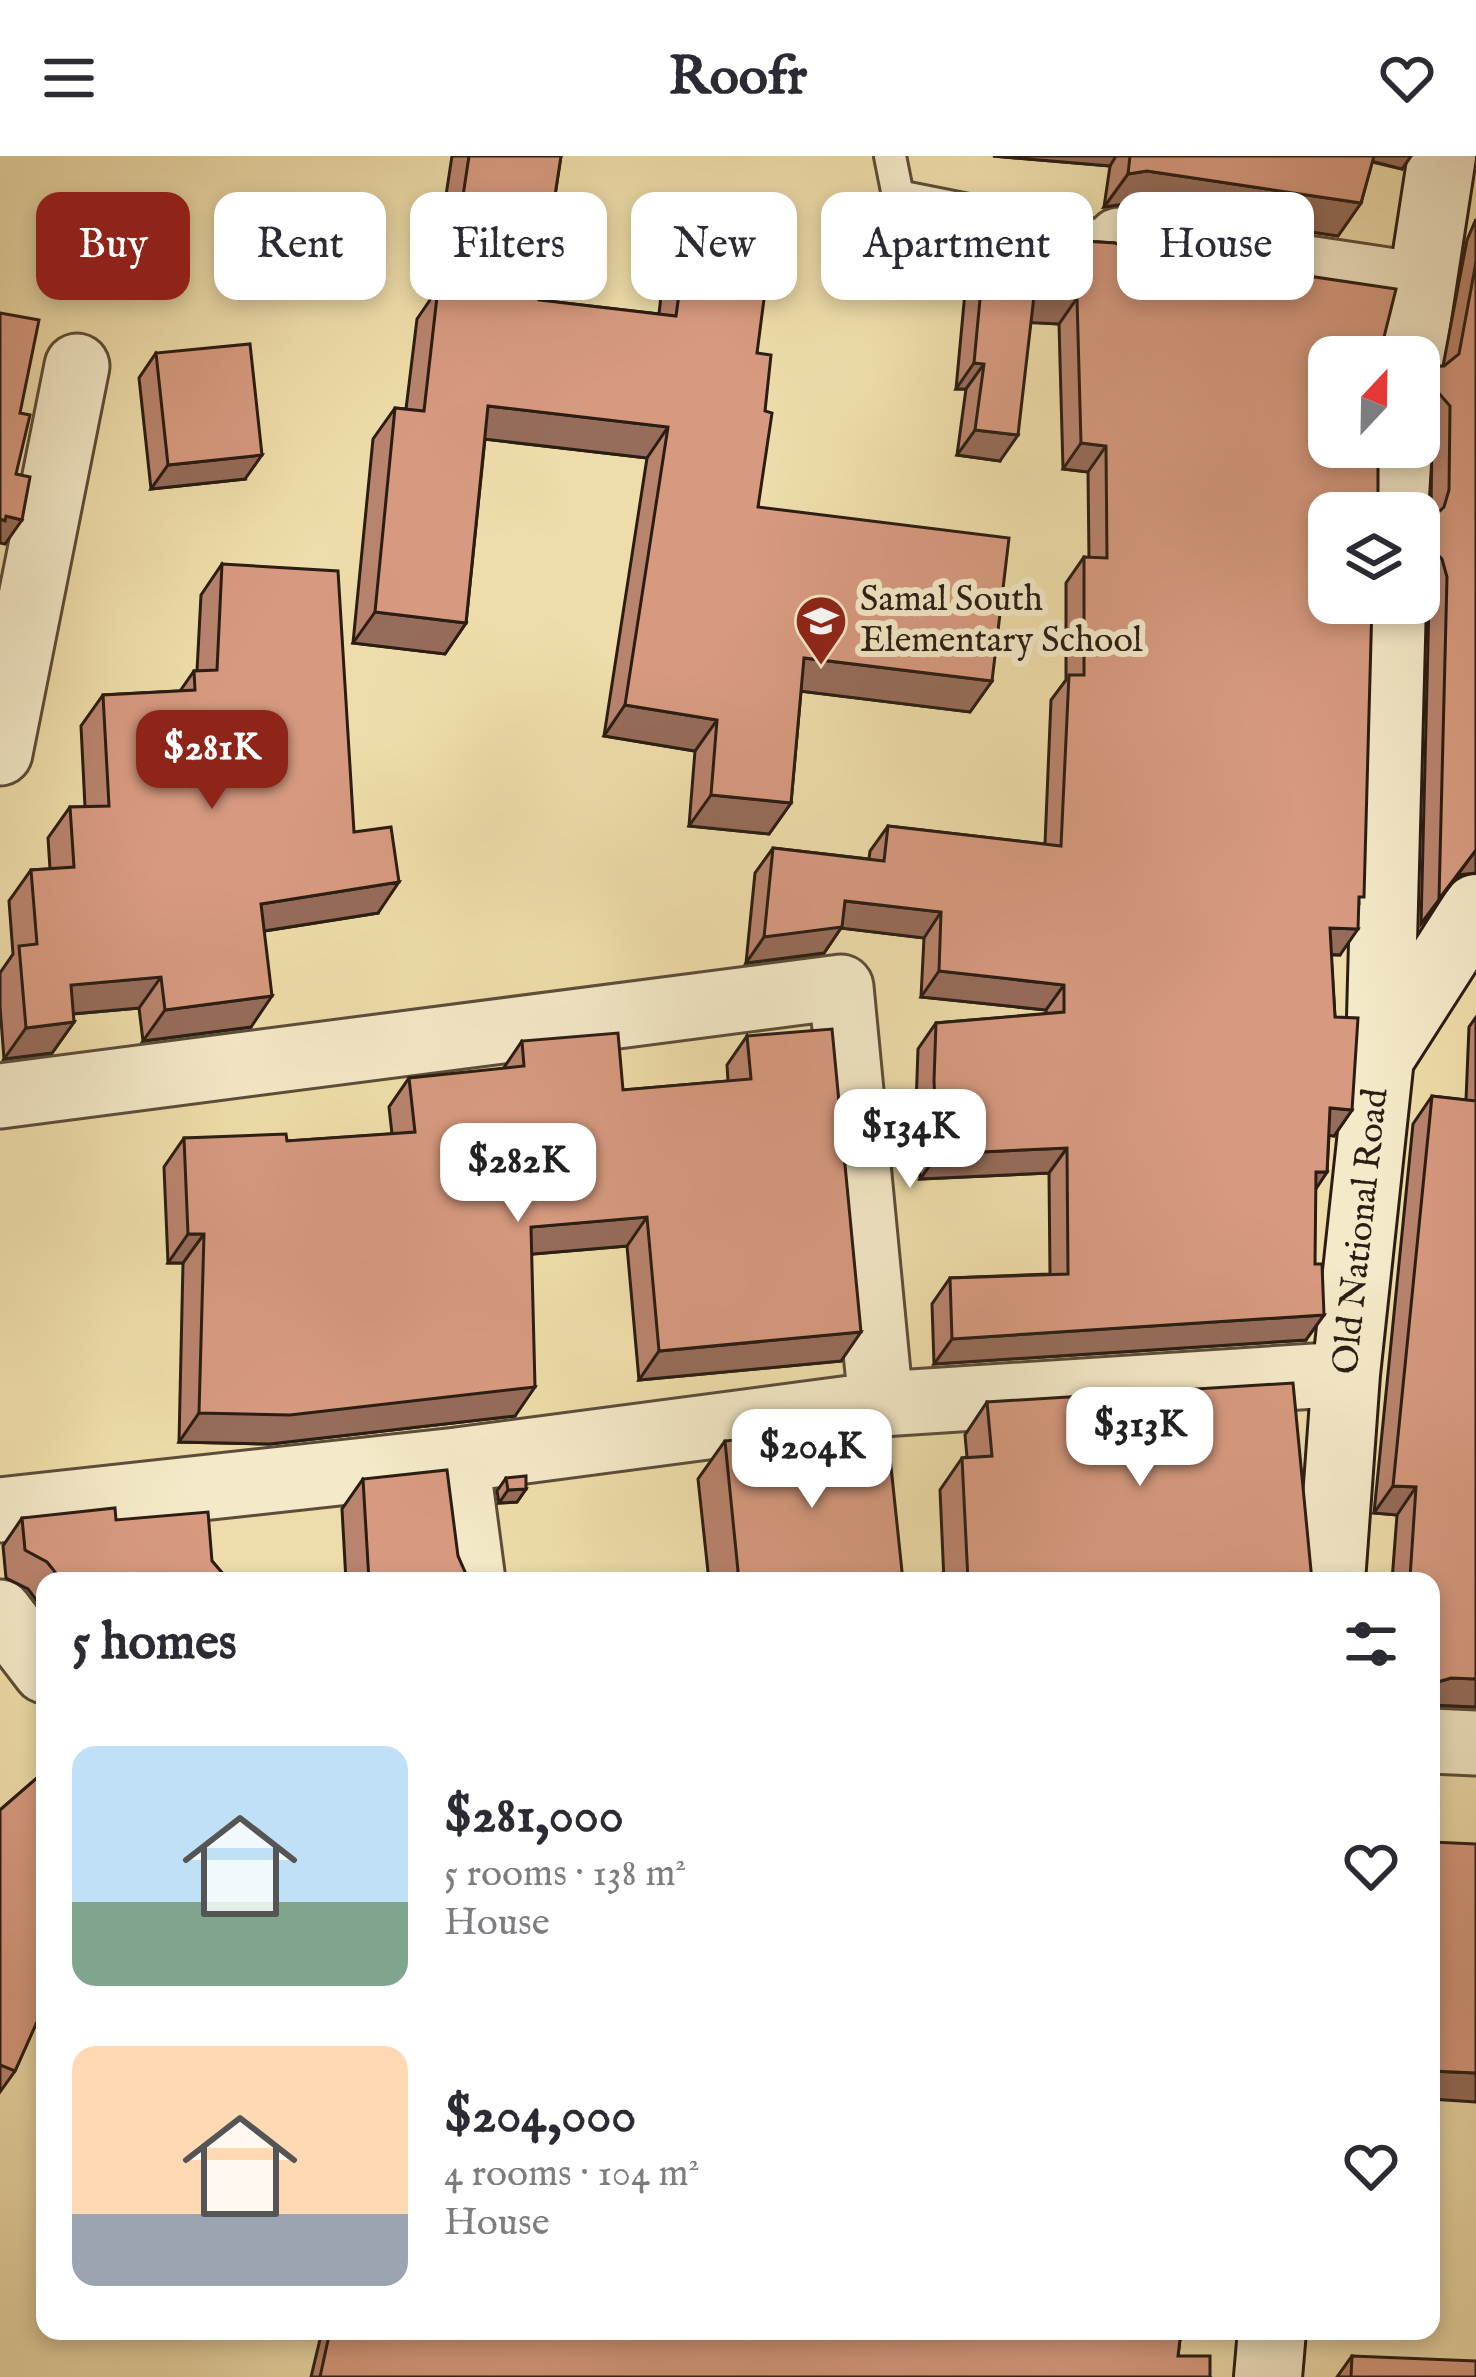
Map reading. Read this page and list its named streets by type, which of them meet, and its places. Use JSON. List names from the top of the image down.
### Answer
{
  "streets": {
    "main road": ["Old National Road"]
  },
  "places": {
    "school or university": ["Samal South Elementary School"]
  },
  "north": "top",
  "page": {
    "header": "Roofr",
    "chip": [
      "Buy",
      "Rent",
      "Filters",
      "New",
      "Apartment",
      "House"
    ],
    "price": [
      "$281K",
      "$134K",
      "$282K",
      "$313K",
      "$204K"
    ],
    "heading": "5 homes",
    "list": [
      {
        "name": "$281,000",
        "note": "5 rooms · 138 m² · House"
      },
      {
        "name": "$204,000",
        "note": "4 rooms · 104 m² · House"
      }
    ]
  }
}
